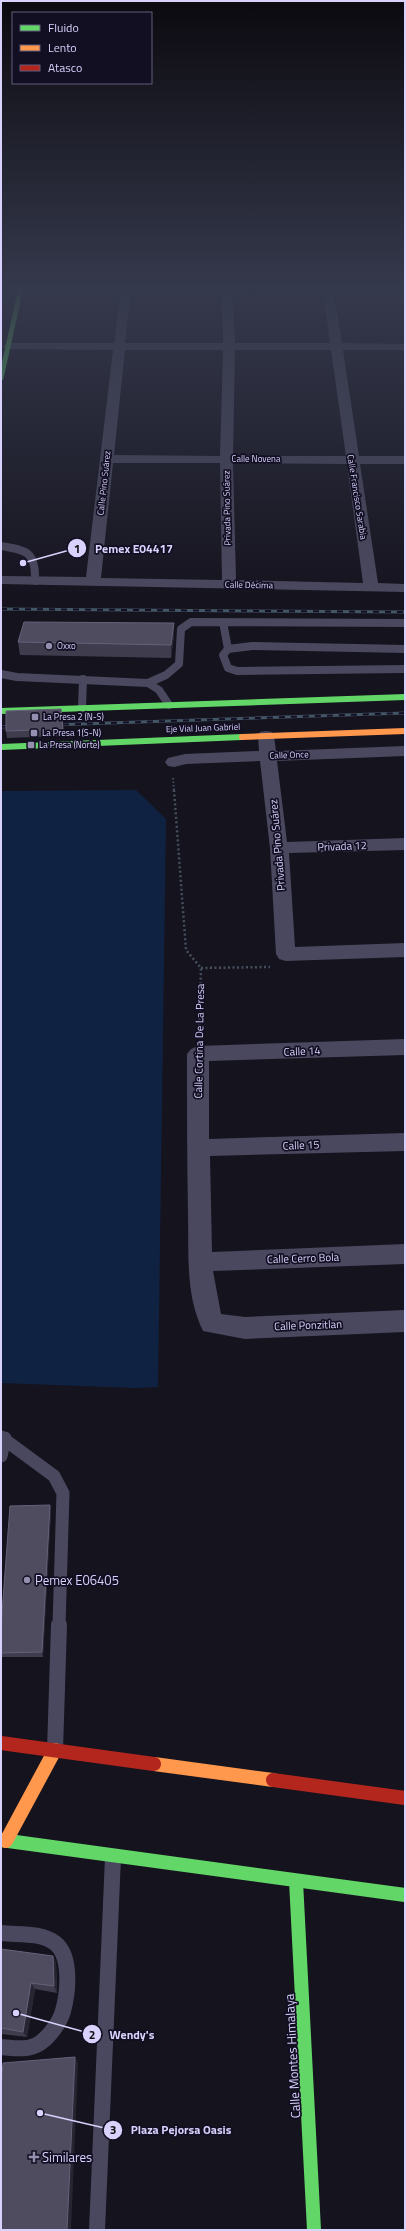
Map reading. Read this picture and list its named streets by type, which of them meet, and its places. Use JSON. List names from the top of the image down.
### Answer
{
  "streets": {
    "main road": ["Eje Vial Juan Gabriel", "Calle Montes Himalaya"],
    "street": [
      "Calle Novena",
      "Calle Pino Suárez",
      "Calle Francisco Sarabia",
      "Privada Pino Suárez",
      "Calle Décima",
      "Calle Once",
      "Privada 12",
      "Calle Cortina De La Presa",
      "Calle 14",
      "Calle 15",
      "Calle Cerro Bola",
      "Calle Ponzitlan"
    ]
  },
  "crossings": [
    ["Calle Novena", "Calle Pino Suárez"],
    ["Calle Novena", "Calle Francisco Sarabia"],
    ["Calle Novena", "Privada Pino Suárez"],
    ["Calle Pino Suárez", "Calle Décima"],
    ["Calle Francisco Sarabia", "Calle Décima"],
    ["Privada Pino Suárez", "Calle Décima"],
    ["Privada Pino Suárez", "Eje Vial Juan Gabriel"],
    ["Privada Pino Suárez", "Calle Once"],
    ["Privada Pino Suárez", "Privada 12"],
    ["Calle Once", "Calle Cortina De La Presa"],
    ["Calle Cortina De La Presa", "Calle 14"],
    ["Calle Cortina De La Presa", "Calle 15"],
    ["Calle Cortina De La Presa", "Calle Cerro Bola"],
    ["Calle Cortina De La Presa", "Calle Ponzitlan"]
  ],
  "places": {
    "other": [
      "Pemex E04417",
      "Oxxo",
      "Pemex E06405",
      "Wendy's",
      "Plaza Pejorsa Oasis"
    ],
    "transit": ["La Presa 2 (N-S)", "La Presa 1(S-N)", "La Presa (Norte)"],
    "health": ["Similares"]
  },
  "legend": ["Fluido", "Lento", "Atasco"]
}
